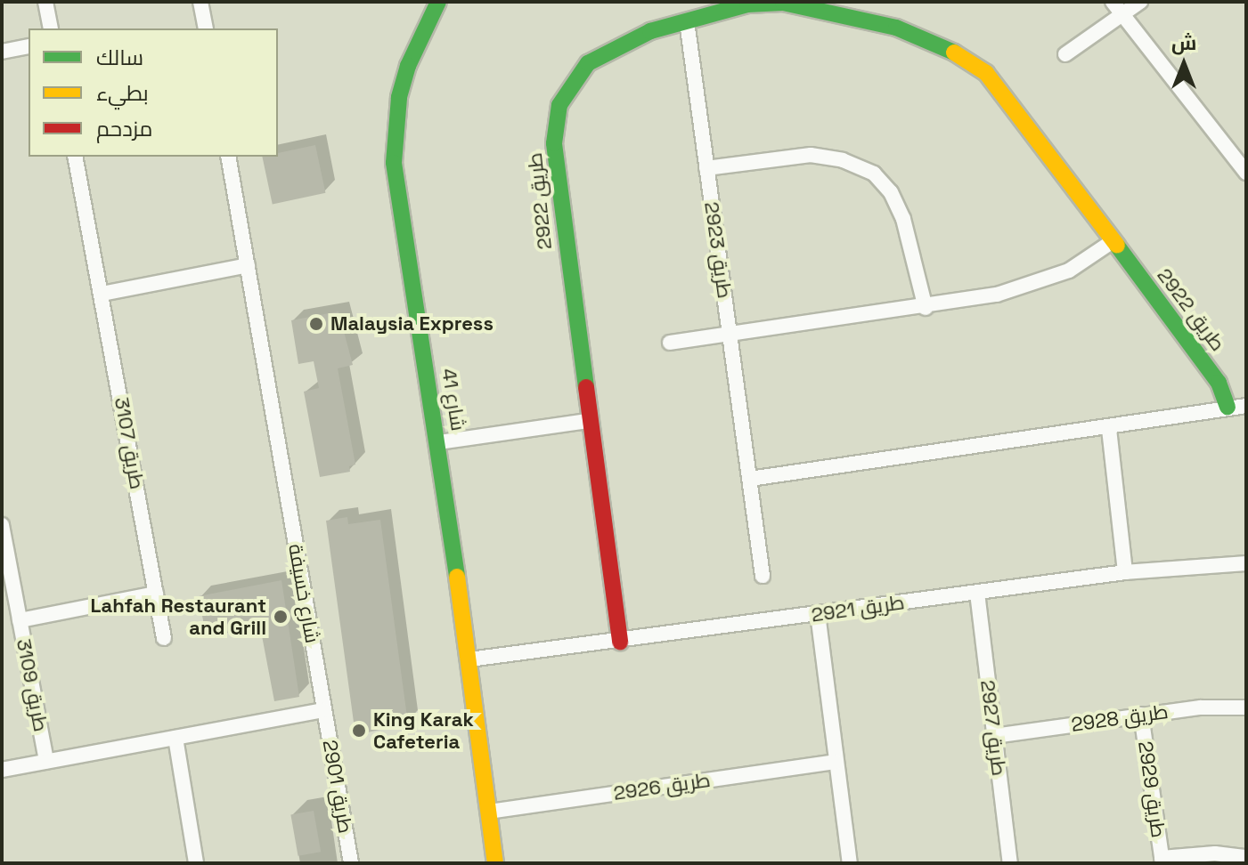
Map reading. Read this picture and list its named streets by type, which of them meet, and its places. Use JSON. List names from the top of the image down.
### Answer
{
  "streets": {
    "street": [
      "طريق 2922",
      "طريق 2923",
      "شارع 41",
      "طريق 3107",
      "شارع خسيفة",
      "طريق 2921",
      "طريق 3109",
      "طريق 2928",
      "طريق 2927",
      "طريق 2901",
      "طريق 2926",
      "طريق 2929"
    ]
  },
  "crossings": [
    ["طريق 2922", "طريق 2923"],
    ["طريق 2922", "طريق 2921"],
    ["شارع 41", "طريق 2921"],
    ["شارع 41", "طريق 2926"],
    ["شارع خسيفة", "طريق 2901"],
    ["طريق 2921", "طريق 2927"],
    ["طريق 2928", "طريق 2927"],
    ["طريق 2928", "طريق 2929"]
  ],
  "places": ["Malaysia Express", "Lahfah Restaurant and Grill", "King Karak Cafeteria"],
  "legend": ["سالك", "بطيء", "مزدحم"],
  "north": "top"
}
